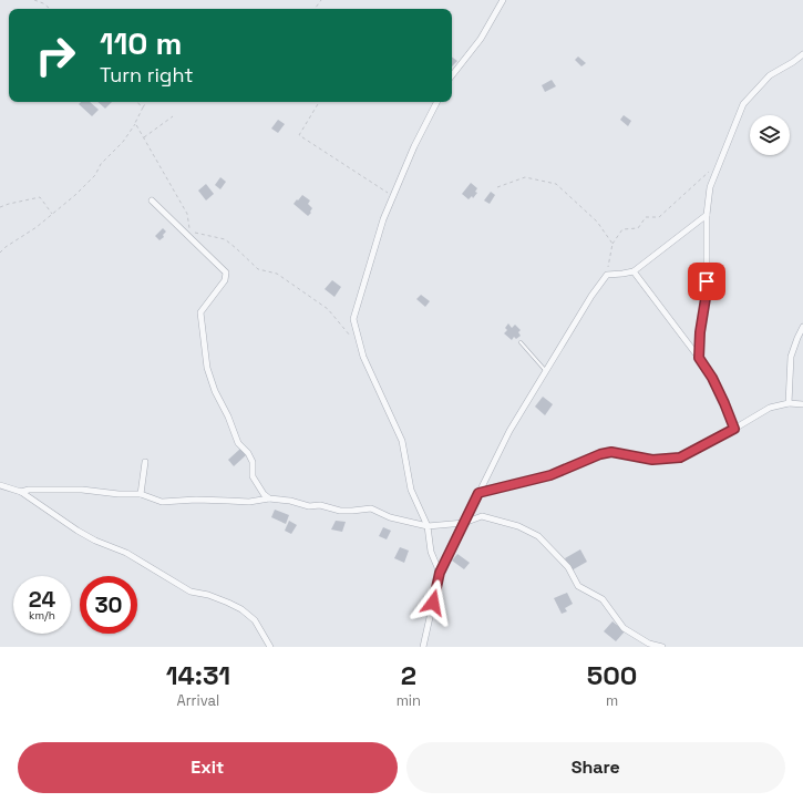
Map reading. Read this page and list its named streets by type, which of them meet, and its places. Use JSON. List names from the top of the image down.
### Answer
{
  "page": {
    "turn": ["110 m", "Turn right"],
    "speed": "24 km/h",
    "limit": "30",
    "eta": [
      "14:31",
      "Arrival",
      "2",
      "min",
      "500",
      "m"
    ],
    "buttons": ["Exit", "Share"]
  }
}
